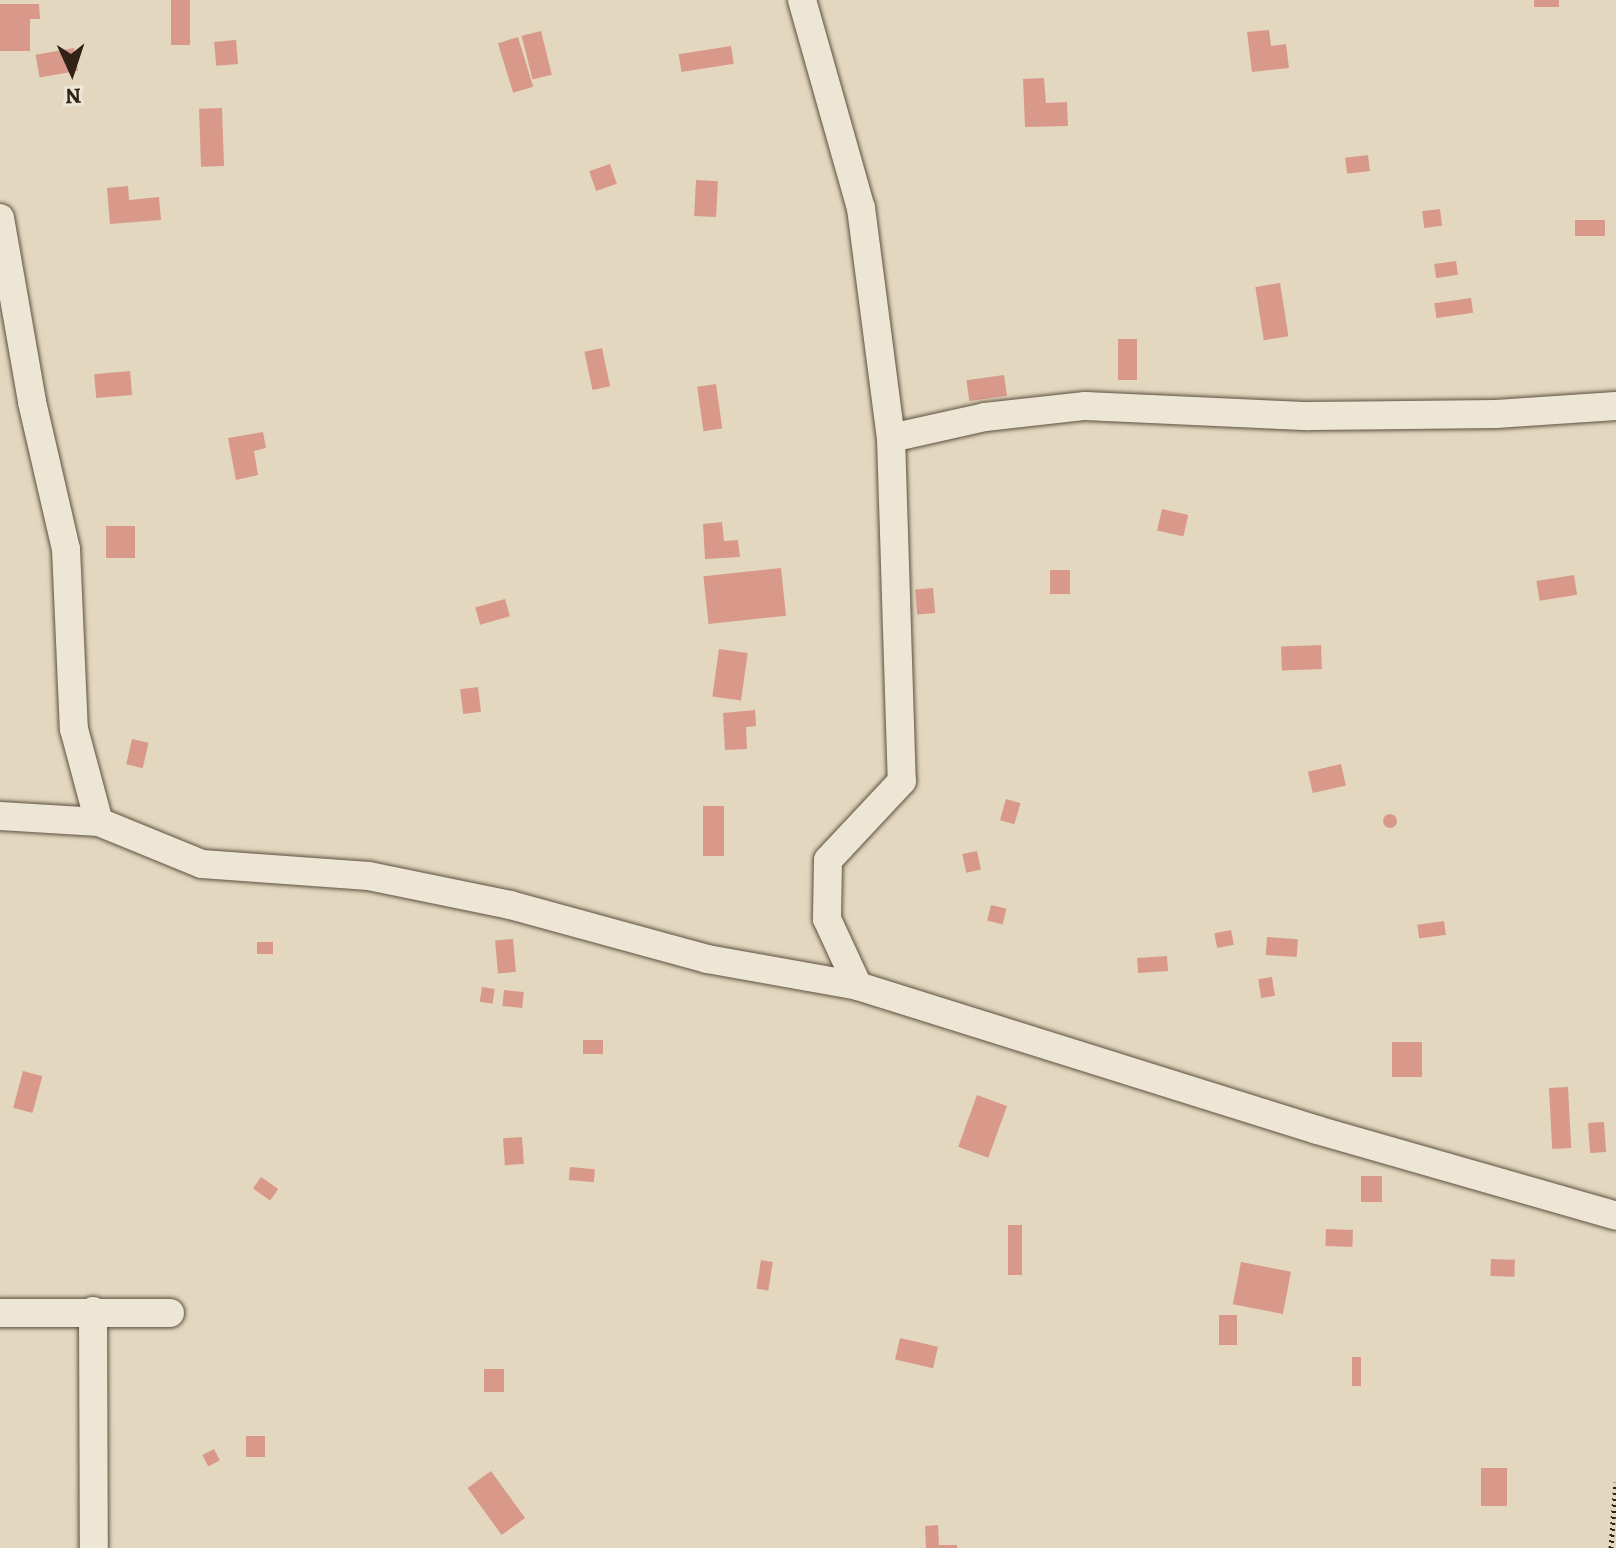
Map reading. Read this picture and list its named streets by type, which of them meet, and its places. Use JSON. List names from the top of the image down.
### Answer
{
  "north": "bottom"
}
